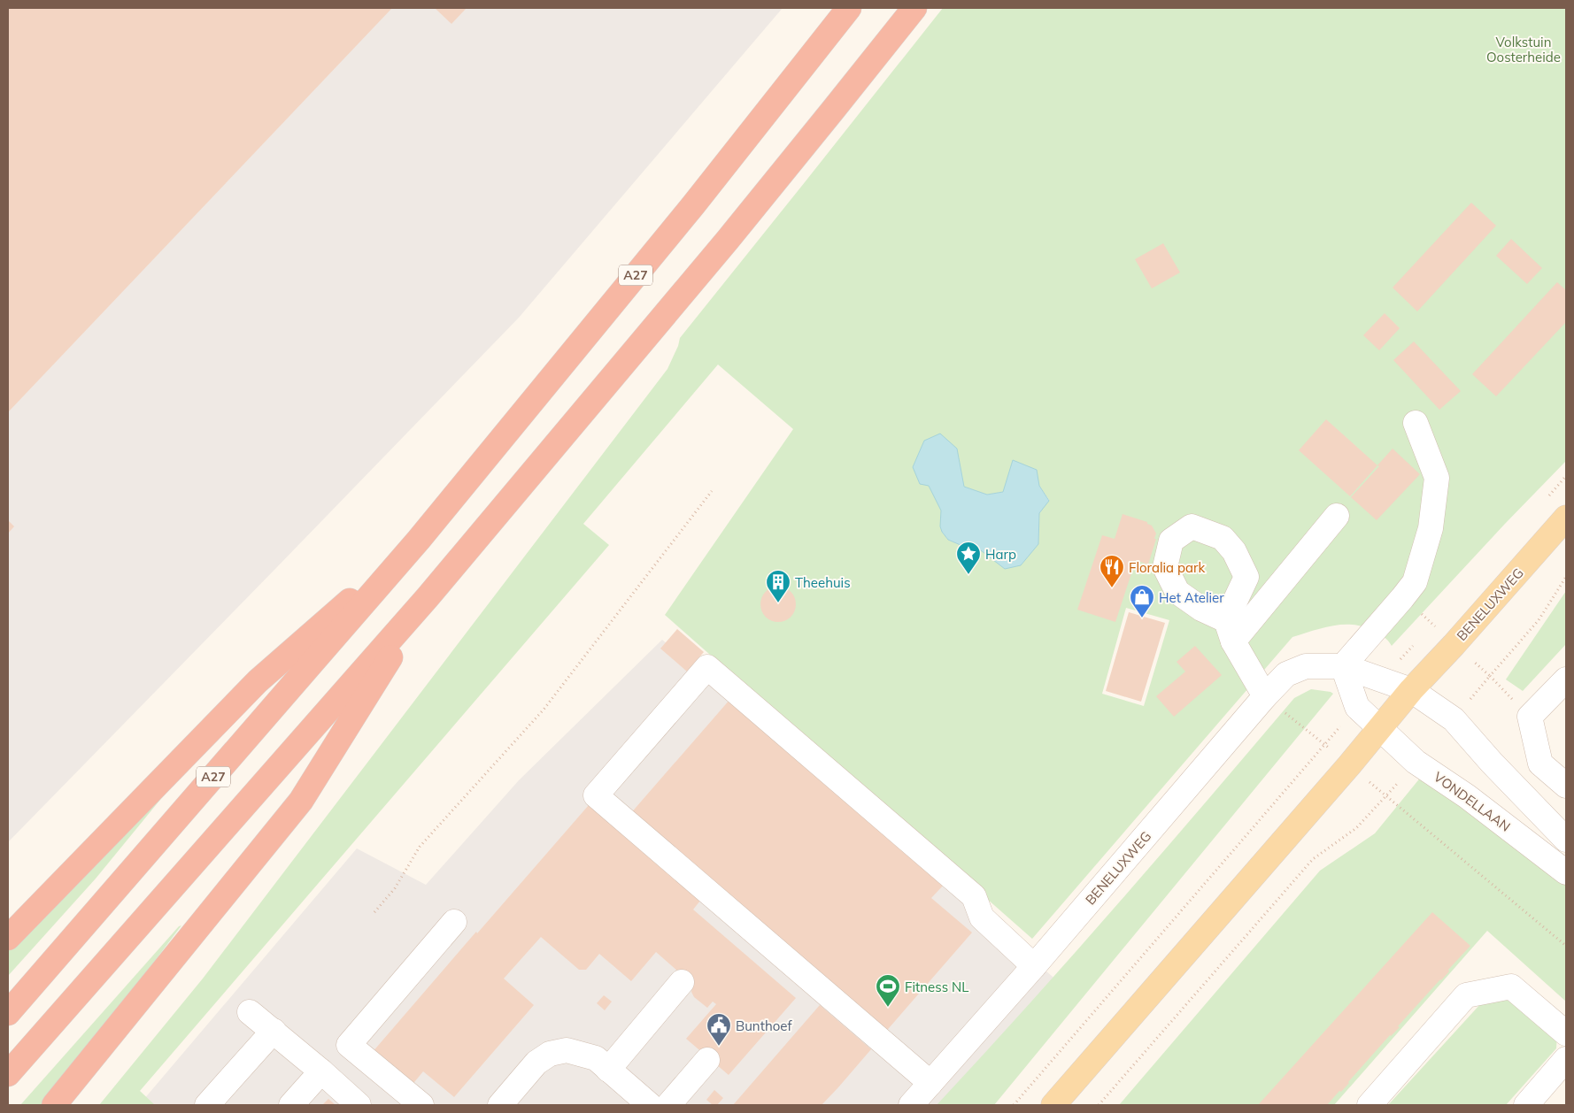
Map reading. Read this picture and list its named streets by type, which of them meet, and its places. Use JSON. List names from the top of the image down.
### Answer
{
  "streets": {
    "highway": ["A27"],
    "main road": ["BENELUXWEG"],
    "street": ["VONDELLAAN"]
  },
  "crossings": [
    ["BENELUXWEG", "VONDELLAAN"]
  ],
  "parks": ["Volkstuin Oosterheide"],
  "places": {
    "place": ["Harp"],
    "restaurant": ["Floralia park"],
    "building": ["Theehuis"],
    "shop": ["Het Atelier"],
    "sports": ["Fitness NL"],
    "public building": ["Bunthoef"]
  }
}
